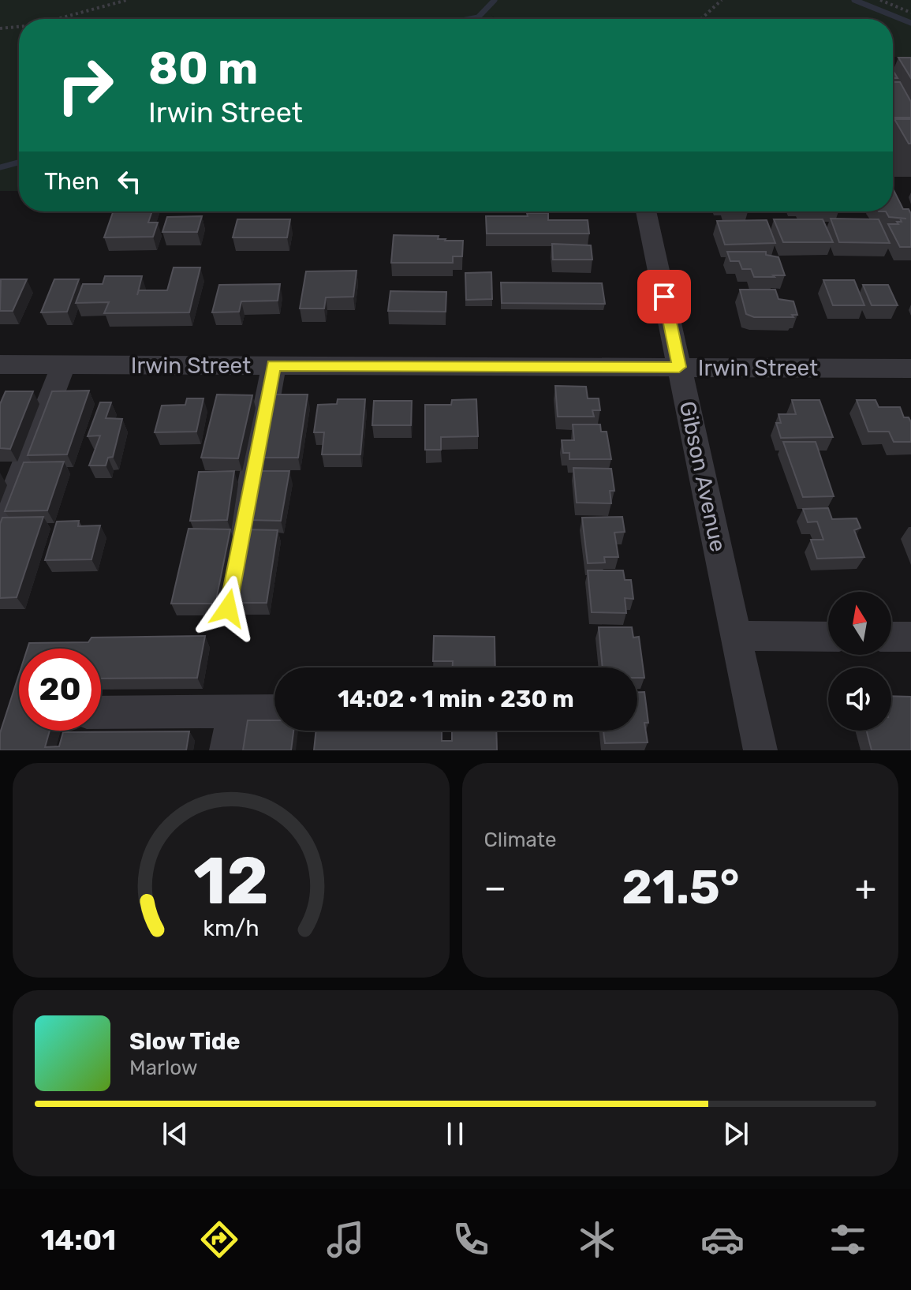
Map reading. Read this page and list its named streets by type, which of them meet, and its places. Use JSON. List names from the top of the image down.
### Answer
{
  "streets": {
    "street": ["Irwin Street", "Gibson Avenue"]
  },
  "crossings": [
    ["Irwin Street", "Gibson Avenue"]
  ],
  "north": "top",
  "page": {
    "turn": ["80 m", "Irwin Street"],
    "then": "Then",
    "limit": "20",
    "trip": "14:02 · 1 min · 230 m",
    "tile": "Climate",
    "heat": ["−", "21.5°", "+"],
    "song": ["Slow Tide", "Marlow"],
    "tabs": "14:01",
    "gauge": ["12", "km/h"]
  }
}
